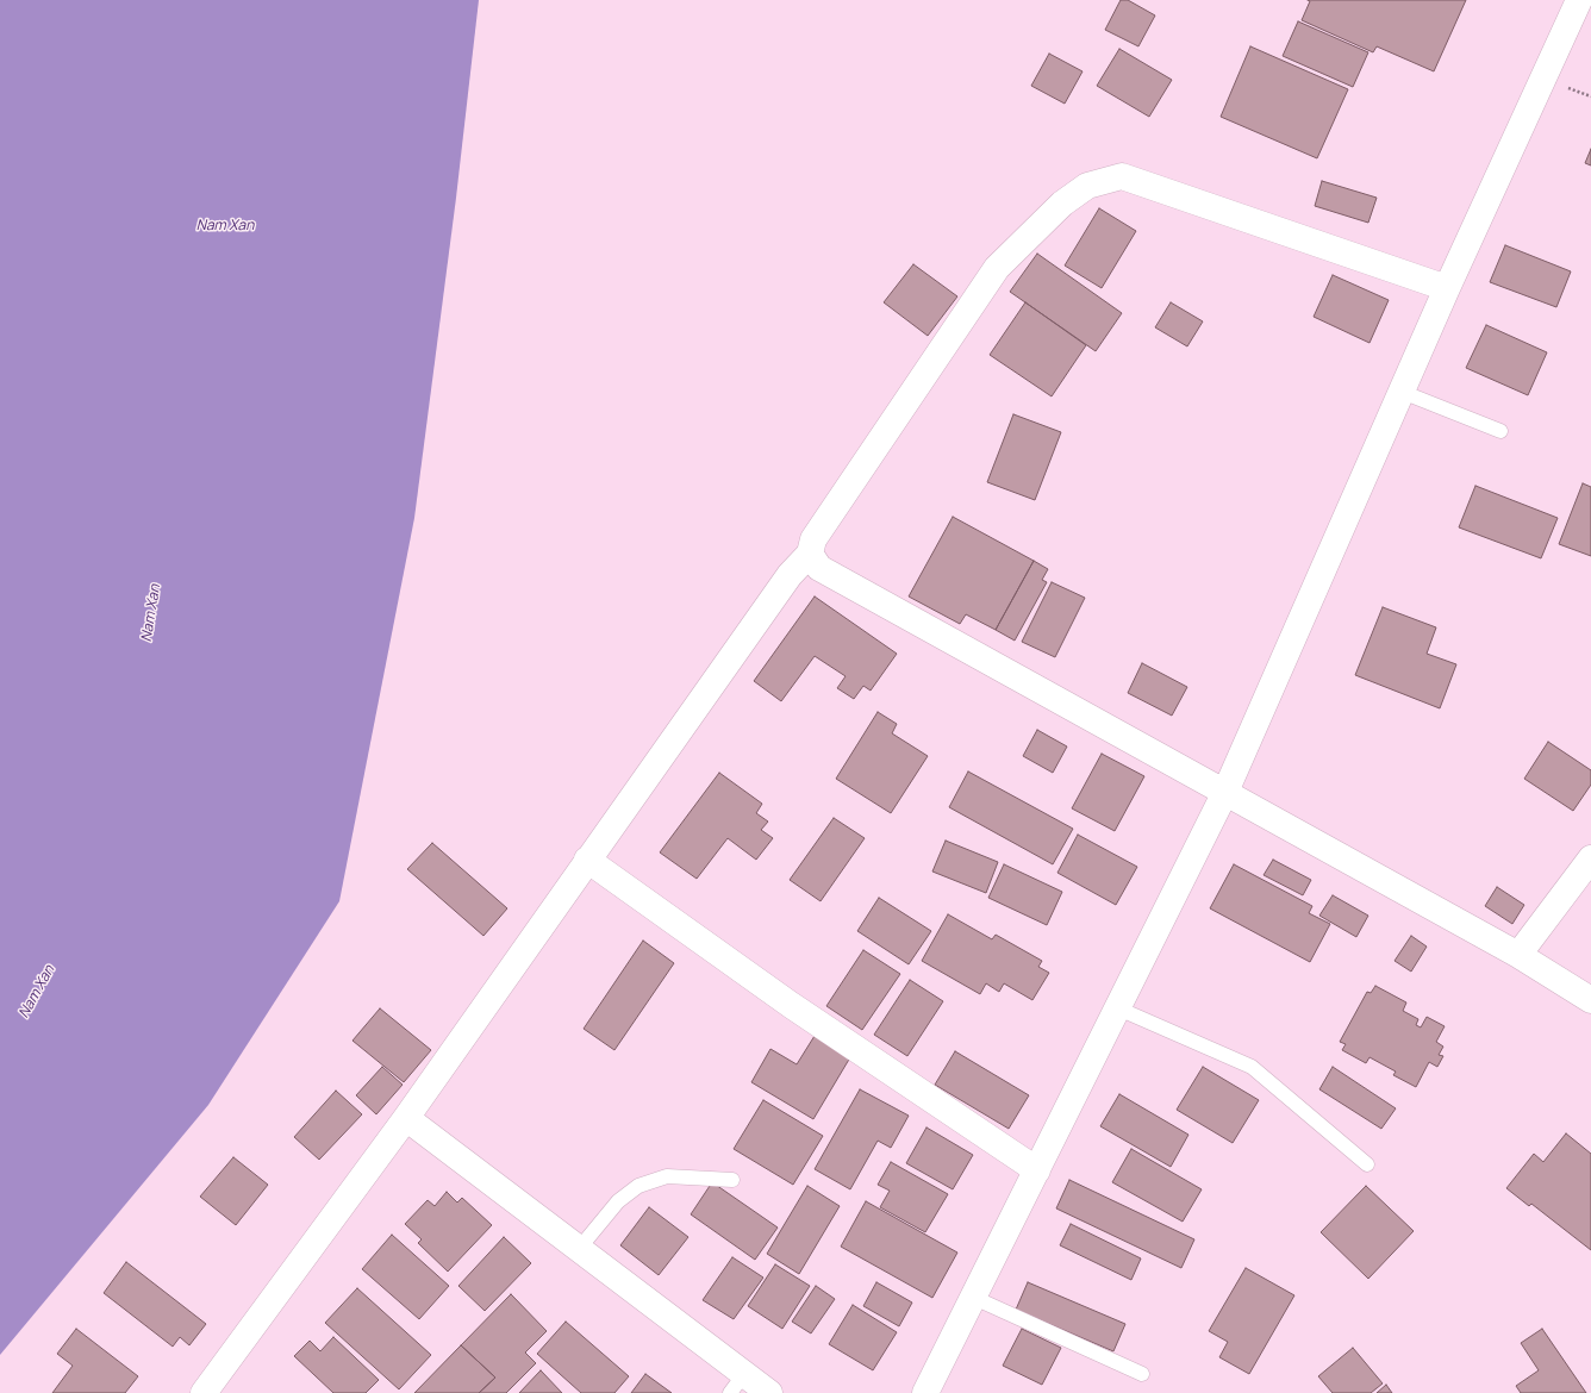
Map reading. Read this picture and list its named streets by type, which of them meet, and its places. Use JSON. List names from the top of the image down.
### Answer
{
  "water": ["Nam Xan"]
}
